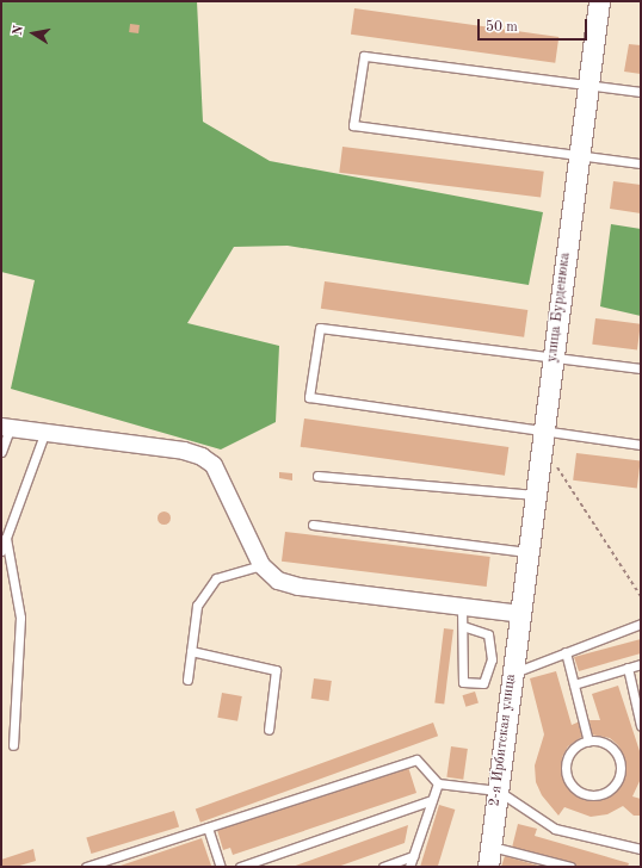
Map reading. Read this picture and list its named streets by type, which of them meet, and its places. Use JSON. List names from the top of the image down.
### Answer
{
  "streets": {
    "street": ["улица Бурденюка", "2-я Ирбитская улица"]
  },
  "crossings": [
    ["улица Бурденюка", "2-я Ирбитская улица"]
  ],
  "scale_bar": "50 m",
  "north": "left"
}
